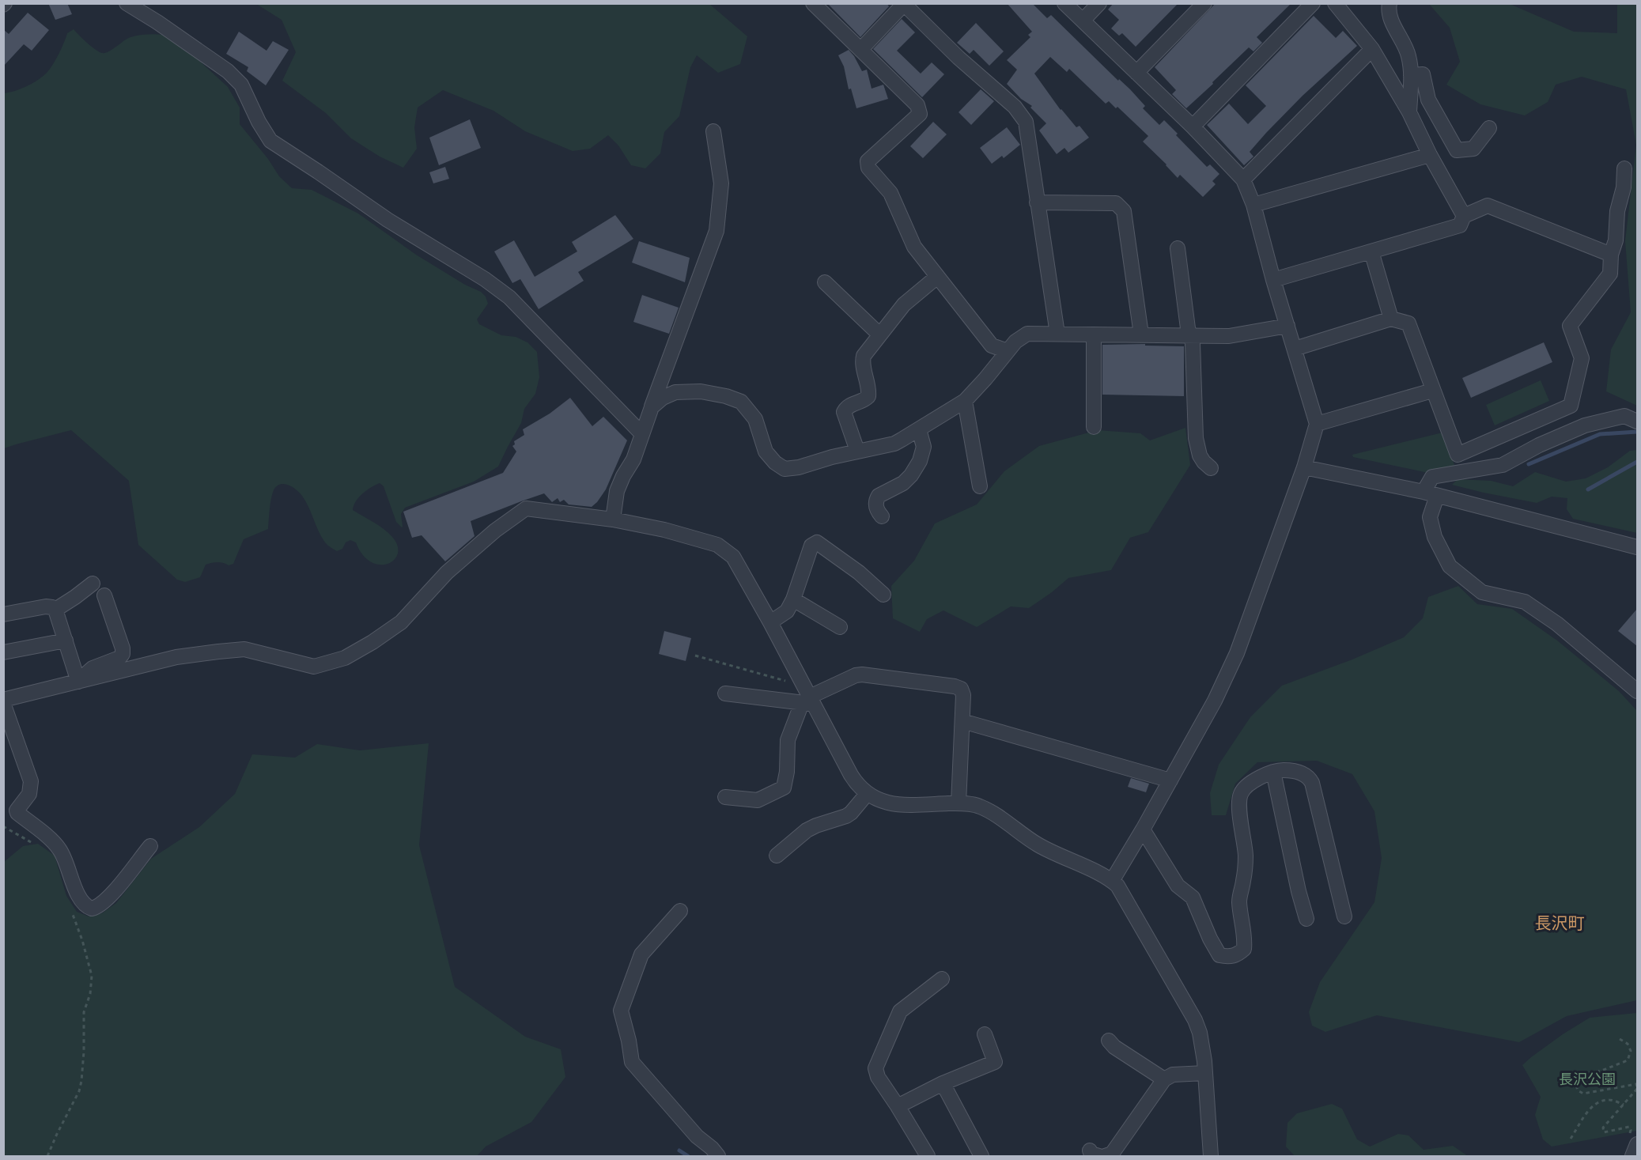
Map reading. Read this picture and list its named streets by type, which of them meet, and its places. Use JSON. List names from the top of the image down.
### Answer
{
  "districts": ["長沢町"],
  "parks": ["長沢公園"]
}
